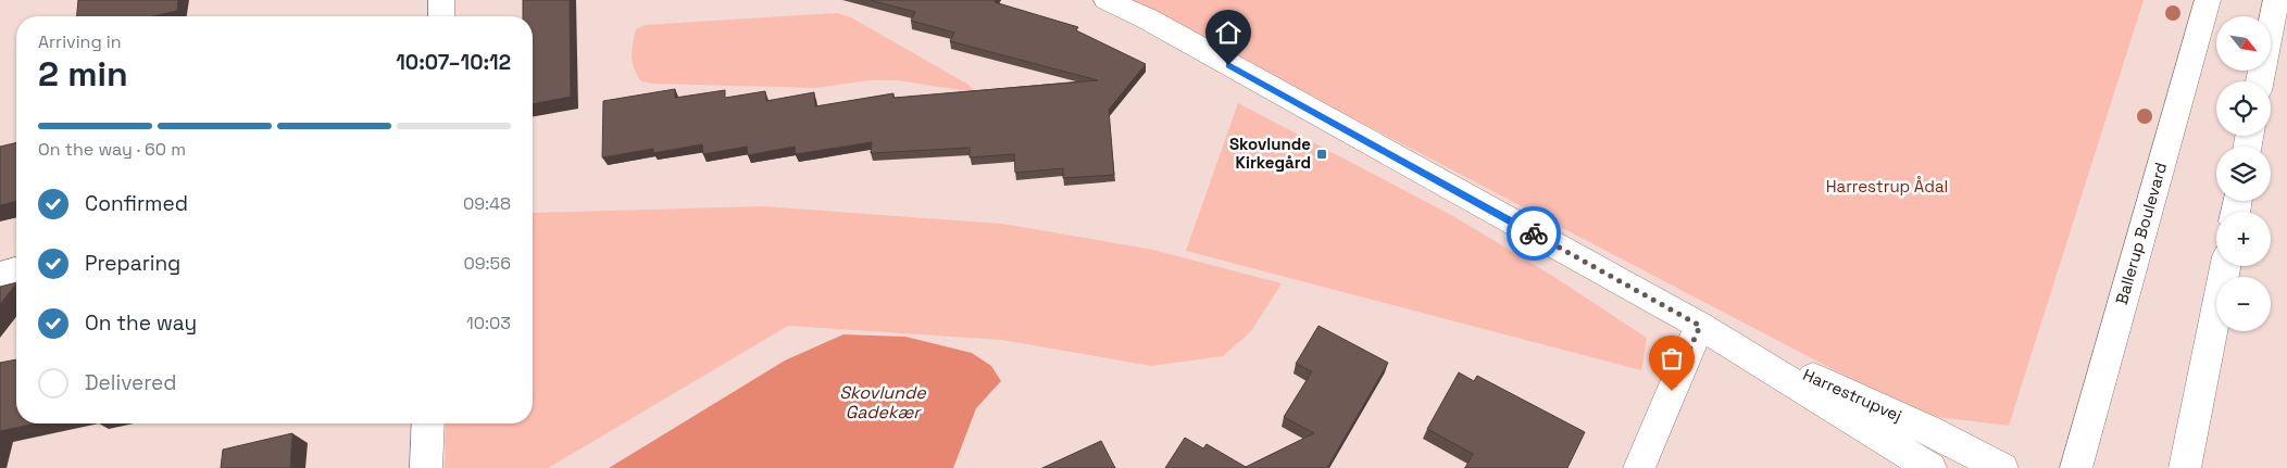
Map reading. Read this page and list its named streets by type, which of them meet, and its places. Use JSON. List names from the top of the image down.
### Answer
{
  "streets": {
    "street": ["Ballerup Boulevard", "Harrestrupvej"]
  },
  "water": ["Skovlunde Gadekær"],
  "parks": ["Harrestrup Ådal"],
  "places": {
    "transit": ["Skovlunde Kirkegård"]
  },
  "north": "bottom right",
  "page": {
    "map_buttons": ["+", "−"],
    "heading": ["2 min", "Arriving in", "10:07–10:12"],
    "bar": "On the way · 60 m",
    "list": [
      ["Confirmed", "09:48"],
      ["Preparing", "09:56"],
      ["On the way", "10:03"],
      "Delivered"
    ]
  }
}
